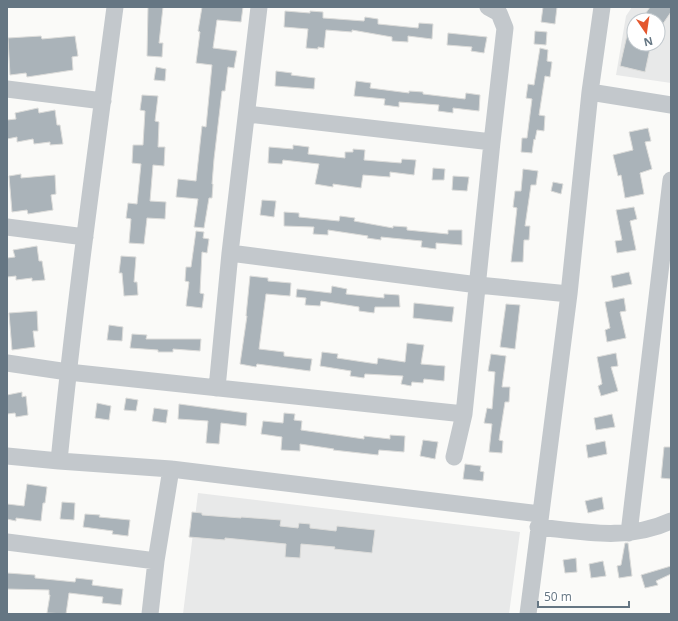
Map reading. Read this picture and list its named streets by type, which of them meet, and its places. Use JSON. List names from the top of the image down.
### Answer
{
  "scale_bar": "50 m",
  "north": "bottom"
}
